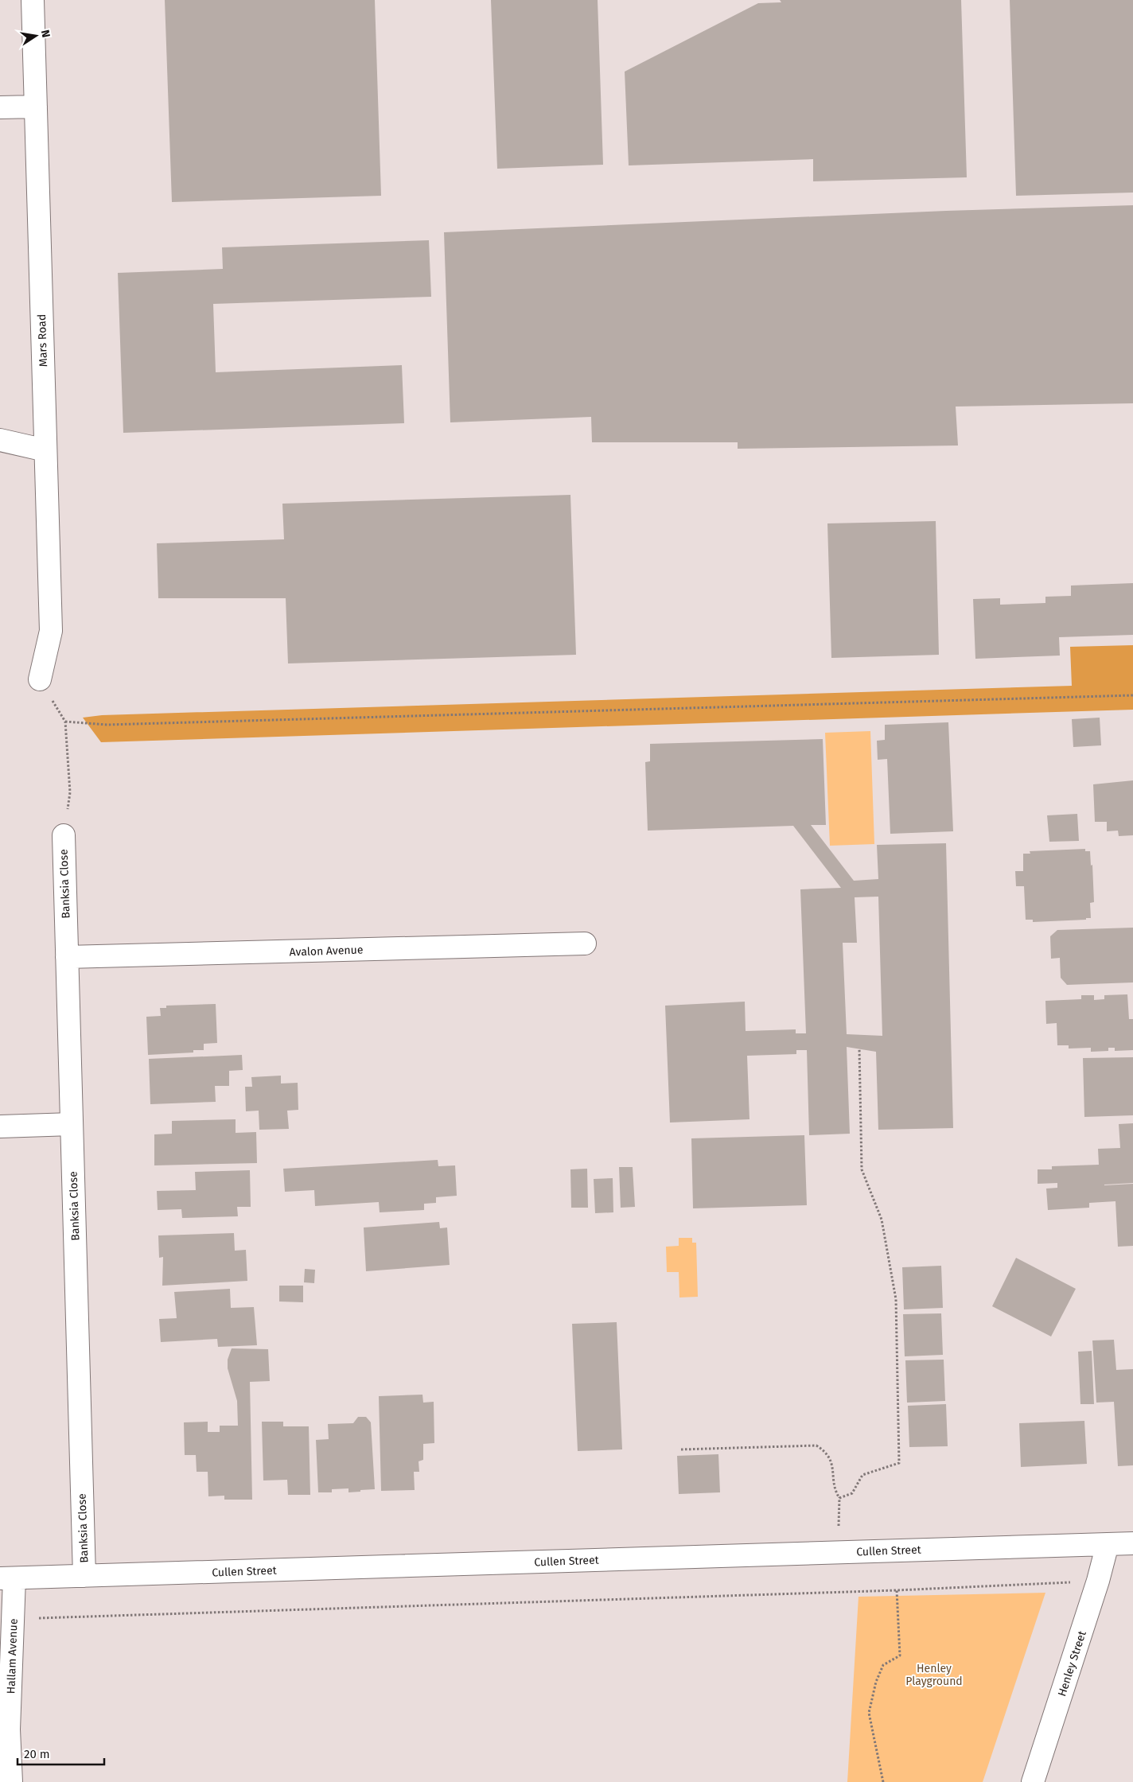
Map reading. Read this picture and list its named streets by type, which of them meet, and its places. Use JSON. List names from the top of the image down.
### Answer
{
  "streets": {
    "street": [
      "Mars Road",
      "Banksia Close",
      "Avalon Avenue",
      "Cullen Street",
      "Hallam Avenue",
      "Henley Street"
    ]
  },
  "crossings": [
    ["Banksia Close", "Avalon Avenue"],
    ["Banksia Close", "Cullen Street"],
    ["Cullen Street", "Hallam Avenue"],
    ["Cullen Street", "Henley Street"]
  ],
  "parks": ["Henley Playground"],
  "scale_bar": "20 m",
  "north": "right"
}
